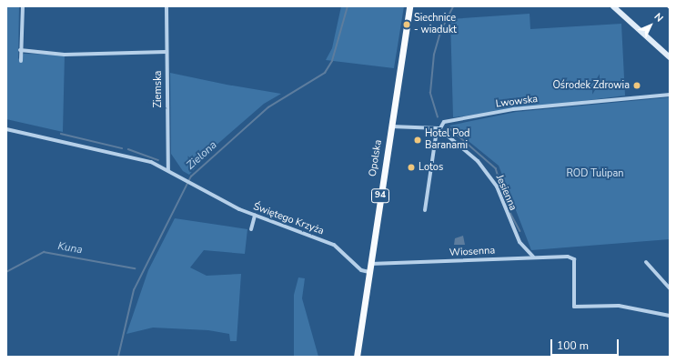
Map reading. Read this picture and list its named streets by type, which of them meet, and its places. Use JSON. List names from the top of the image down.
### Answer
{
  "streets": {
    "main road": ["Opolska", "94"],
    "street": [
      "Ziemska",
      "Lwowska",
      "Jesienna",
      "Świętego Krzyża",
      "Wiosenna"
    ]
  },
  "crossings": [
    ["Ziemska", "Świętego Krzyża"],
    ["Lwowska", "Jesienna"],
    ["Opolska", "Świętego Krzyża"],
    ["Opolska", "Wiosenna"],
    ["Jesienna", "Wiosenna"]
  ],
  "water": ["Zielona", "Kuna"],
  "parks": ["ROD Tulipan"],
  "places": [
    "Siechnice - wiadukt",
    "Ośrodek Zdrowia",
    "Hotel Pod Baranami",
    "Lotos"
  ],
  "scale_bar": "100 m",
  "north": "top right"
}
